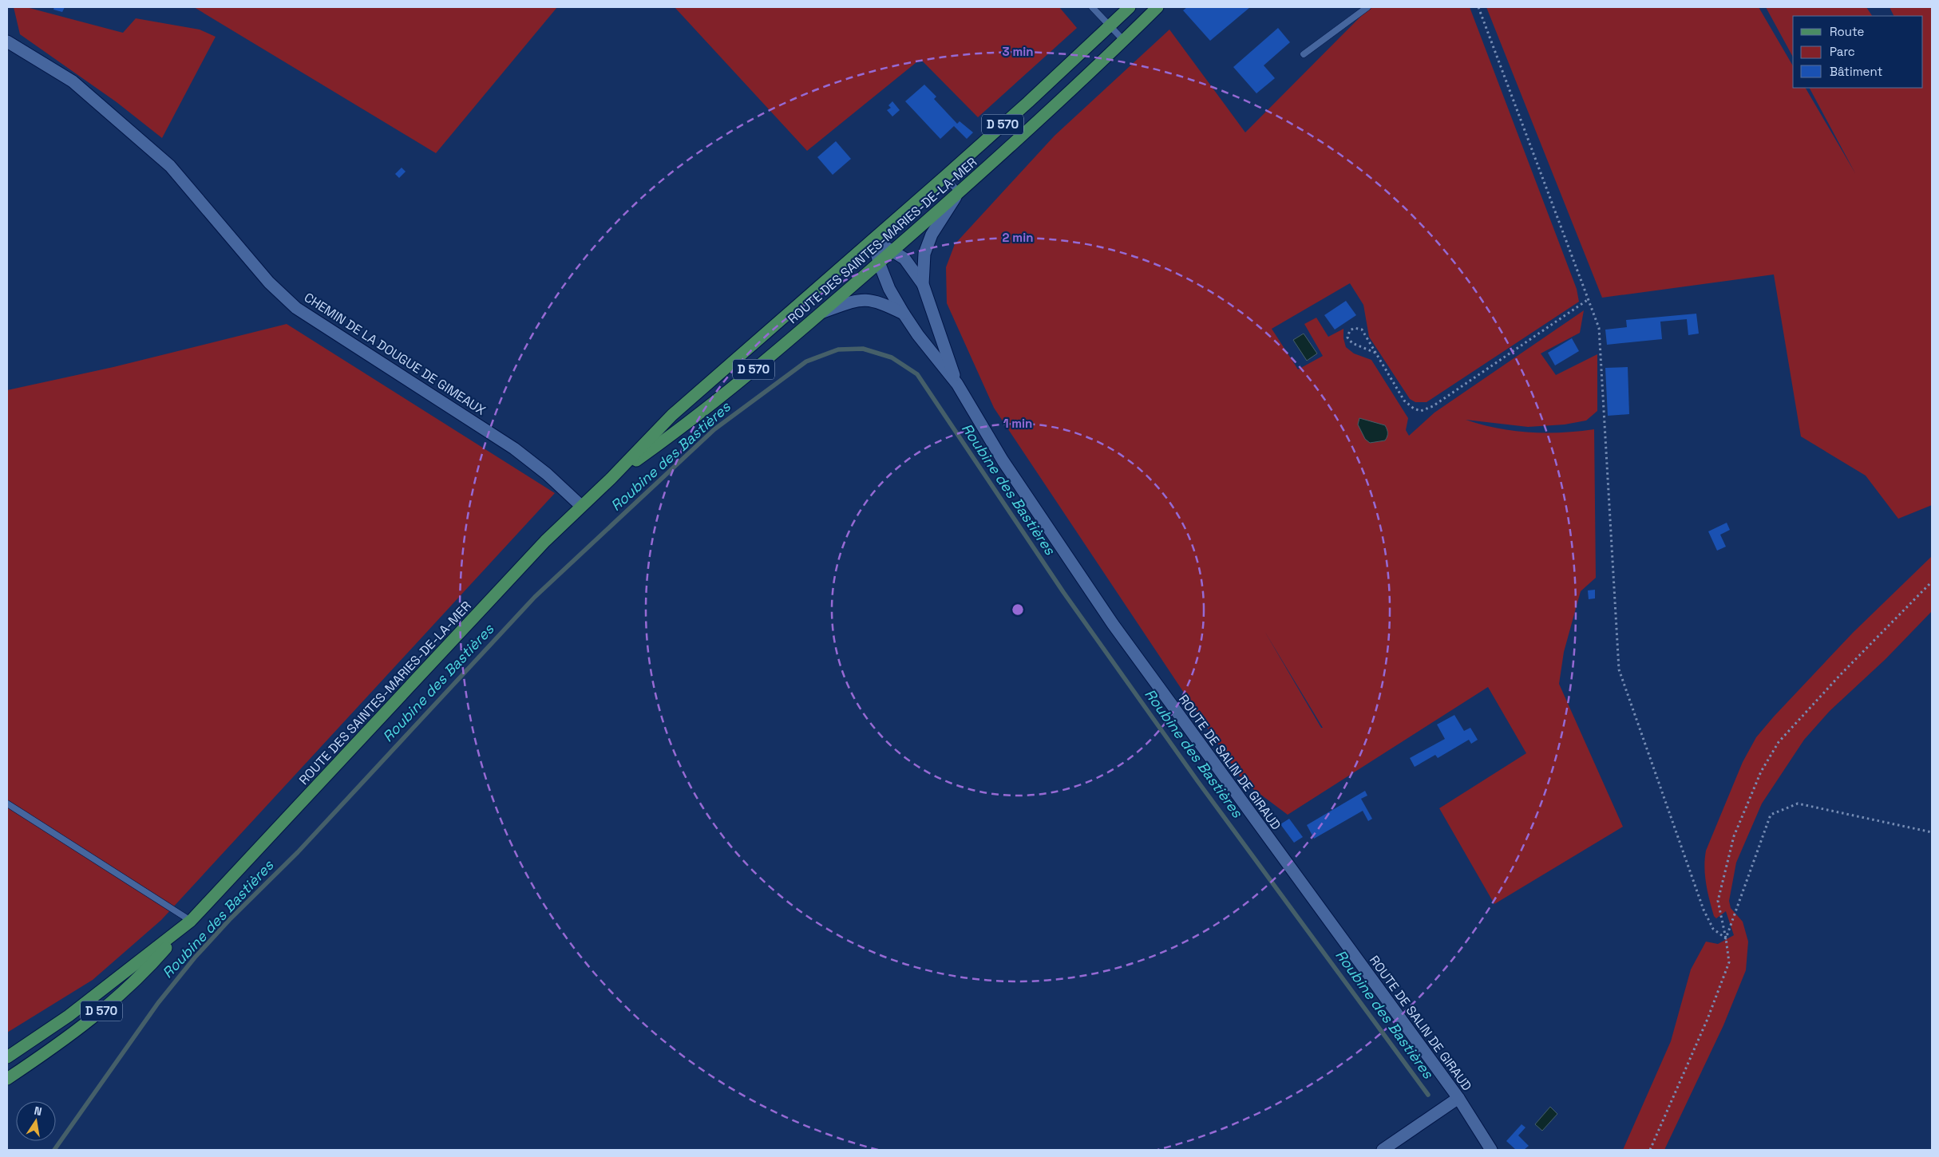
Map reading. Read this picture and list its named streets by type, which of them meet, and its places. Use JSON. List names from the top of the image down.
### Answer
{
  "streets": {
    "main road": [
      "D 570",
      "ROUTE DES SAINTES-MARIES-DE-LA-MER",
      "CHEMIN DE LA DOUGUE DE GIMEAUX",
      "ROUTE DE SALIN DE GIRAUD"
    ]
  },
  "crossings": [
    ["ROUTE DES SAINTES-MARIES-DE-LA-MER", "CHEMIN DE LA DOUGUE DE GIMEAUX"],
    ["ROUTE DES SAINTES-MARIES-DE-LA-MER", "ROUTE DE SALIN DE GIRAUD"]
  ],
  "water": ["Roubine des Bastières"],
  "legend": ["Route", "Parc", "Bâtiment"],
  "north": "top",
  "rings": ["3 min", "2 min", "1 min"]
}
